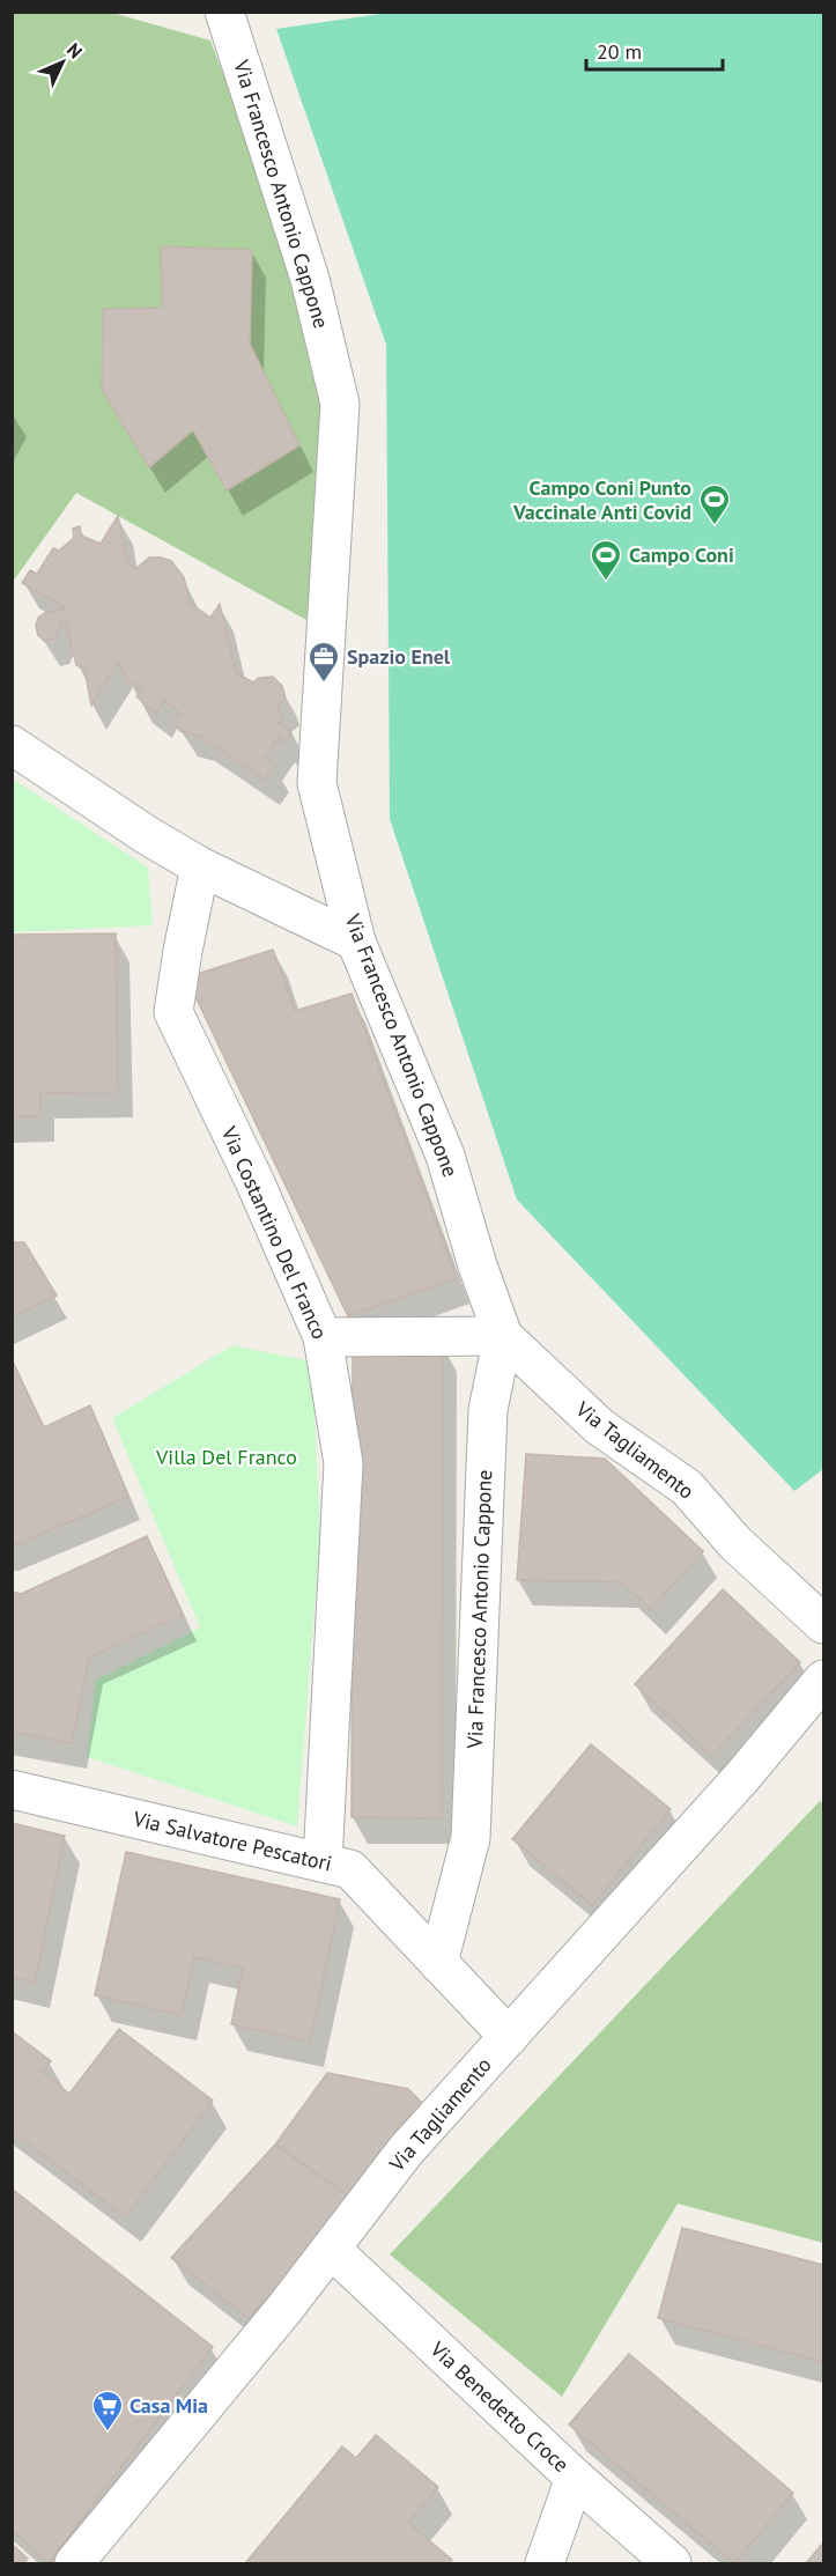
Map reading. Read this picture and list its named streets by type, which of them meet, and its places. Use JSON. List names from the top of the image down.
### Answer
{
  "streets": {
    "street": [
      "Via Francesco Antonio Cappone",
      "Via Costantino Del Franco",
      "Via Tagliamento",
      "Via Salvatore Pescatori",
      "Via Benedetto Croce"
    ]
  },
  "crossings": [
    ["Via Francesco Antonio Cappone", "Via Tagliamento"],
    ["Via Francesco Antonio Cappone", "Via Salvatore Pescatori"],
    ["Via Costantino Del Franco", "Via Salvatore Pescatori"],
    ["Via Tagliamento", "Via Salvatore Pescatori"],
    ["Via Tagliamento", "Via Benedetto Croce"]
  ],
  "parks": ["Villa Del Franco"],
  "places": {
    "sports": ["Campo Coni Punto Vaccinale Anti Covid", "Campo Coni"],
    "office": ["Spazio Enel"],
    "supermarket": ["Casa Mia"]
  },
  "scale_bar": "20 m",
  "north": "top right"
}
